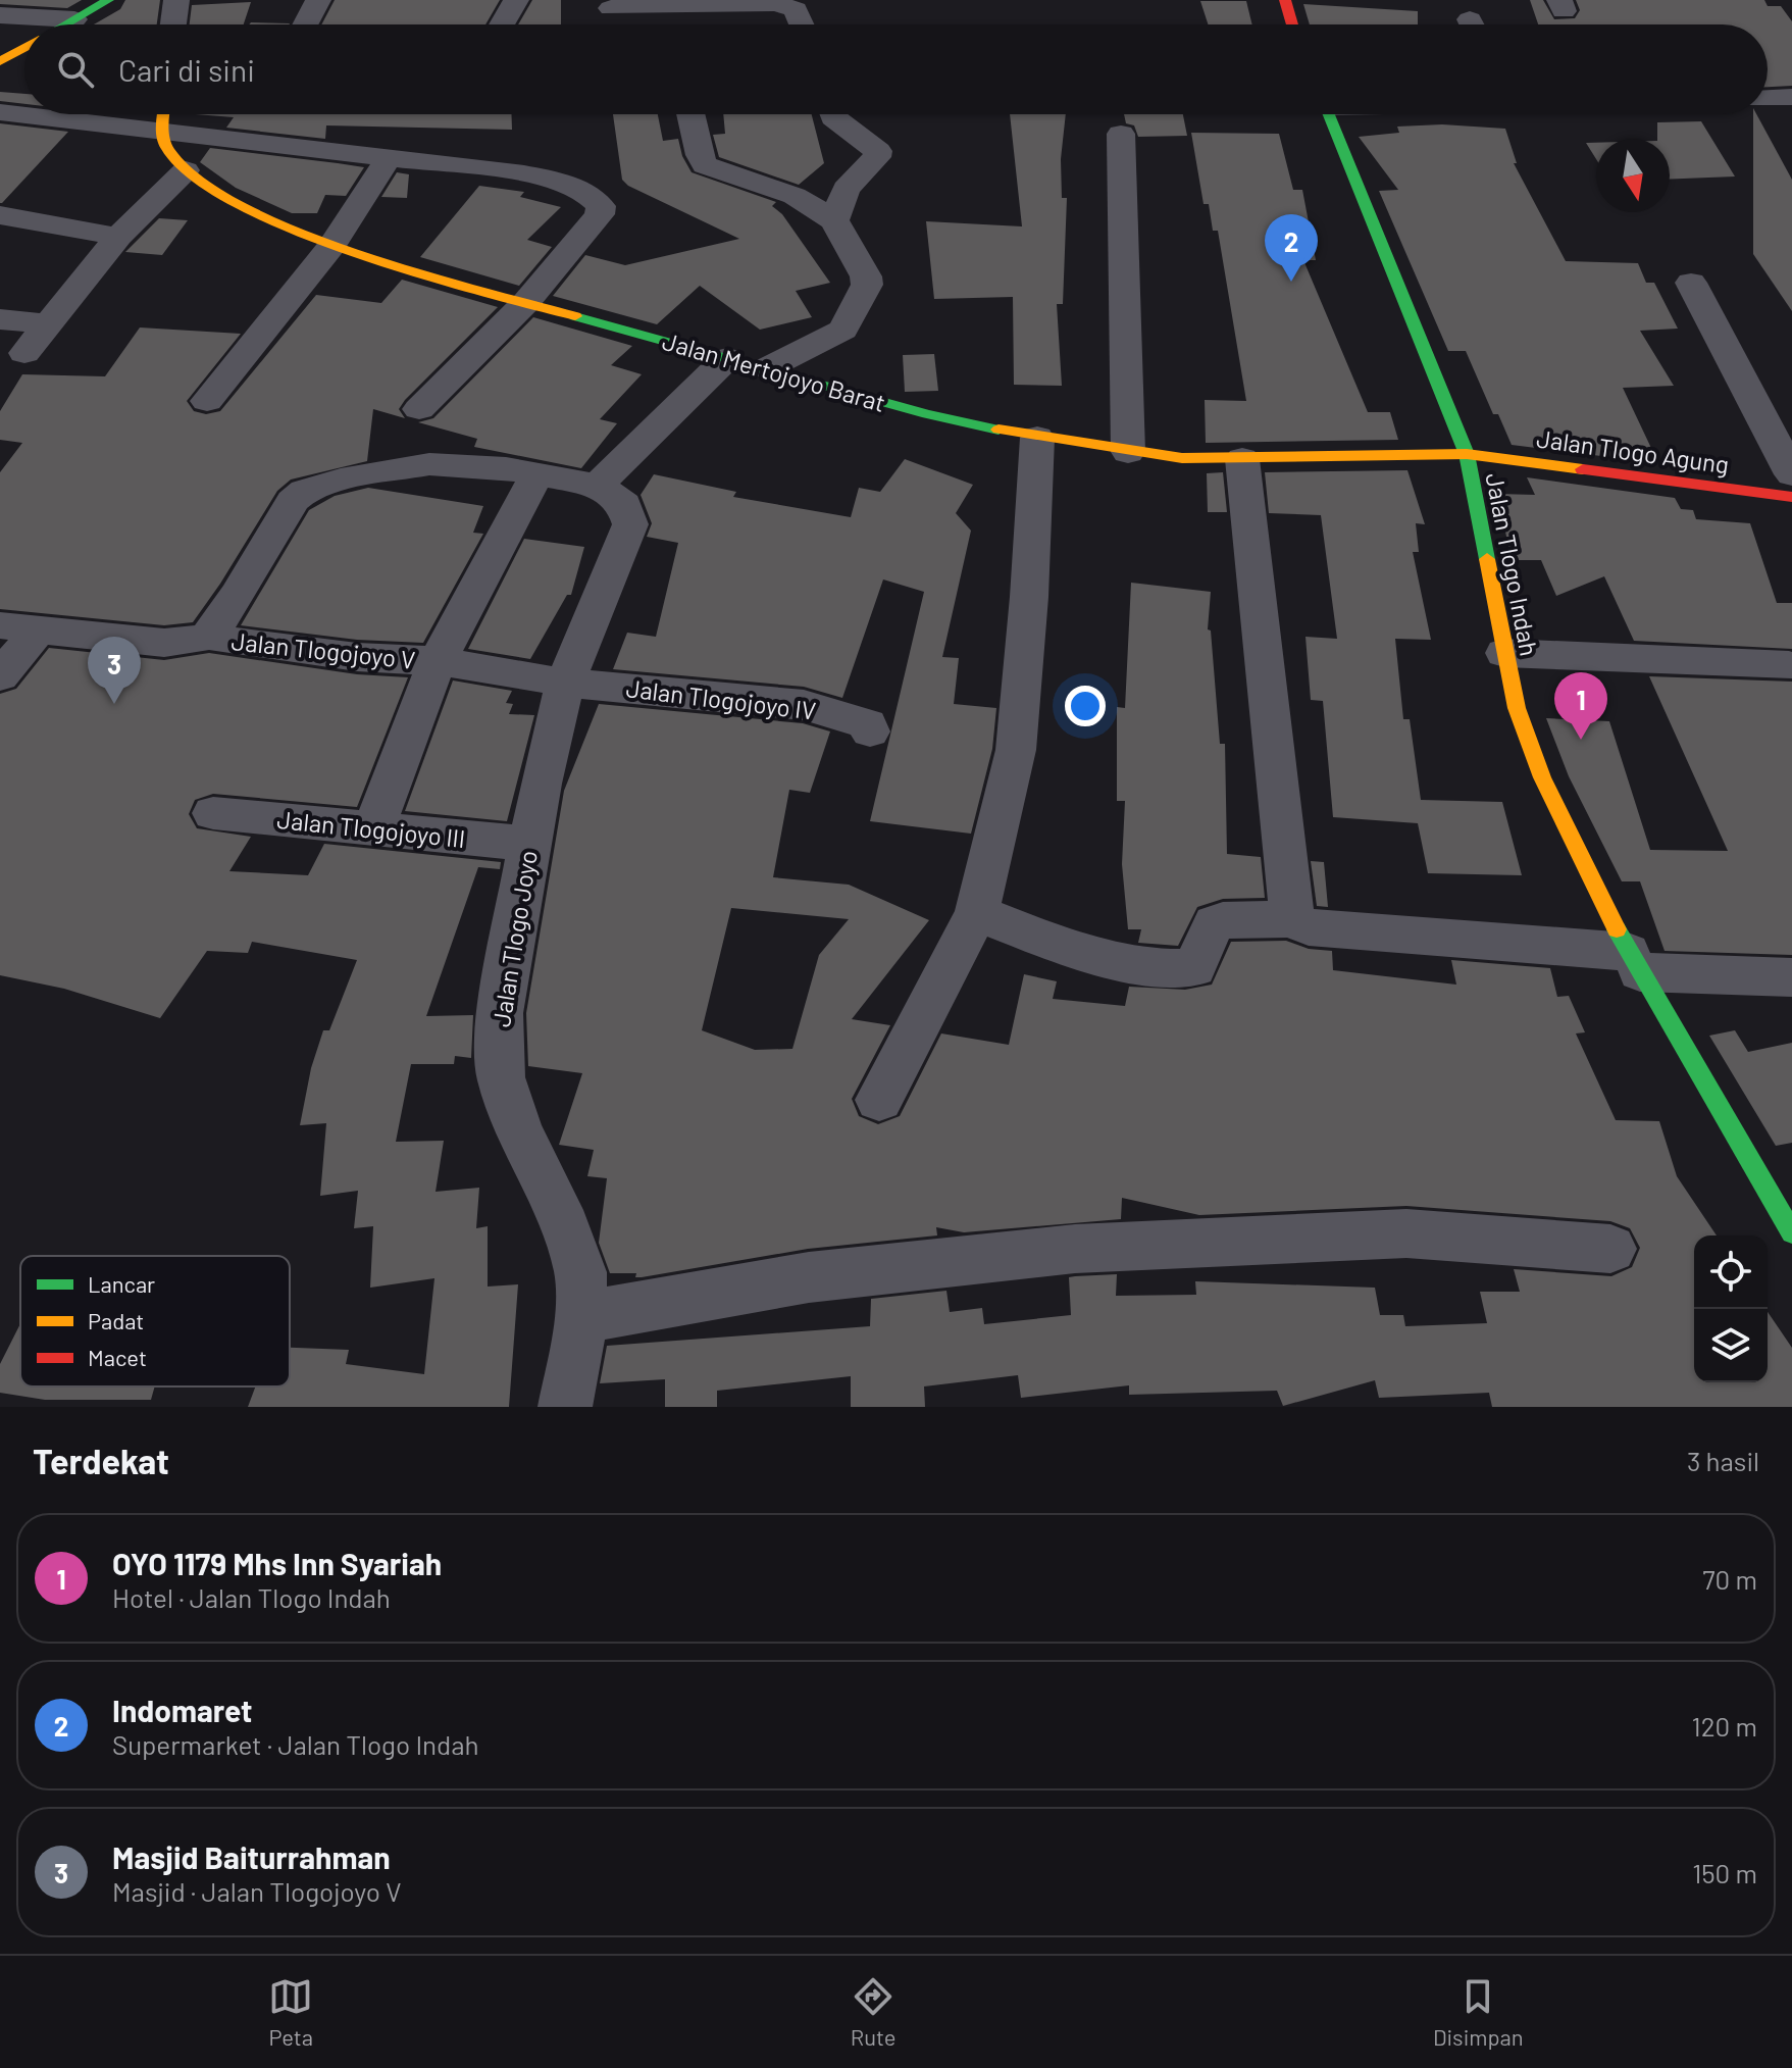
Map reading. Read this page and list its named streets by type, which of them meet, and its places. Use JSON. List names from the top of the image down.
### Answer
{
  "streets": {
    "street": [
      "Jalan Mertojoyo Barat",
      "Jalan Tlogo Agung",
      "Jalan Tlogo Indah",
      "Jalan Tlogojoyo V",
      "Jalan Tlogojoyo IV",
      "Jalan Tlogojoyo III",
      "Jalan Tlogo Joyo"
    ]
  },
  "crossings": [
    ["Jalan Mertojoyo Barat", "Jalan Tlogo Agung"],
    ["Jalan Mertojoyo Barat", "Jalan Tlogo Indah"],
    ["Jalan Tlogo Agung", "Jalan Tlogo Indah"],
    ["Jalan Tlogojoyo V", "Jalan Tlogojoyo IV"],
    ["Jalan Tlogojoyo V", "Jalan Tlogo Joyo"],
    ["Jalan Tlogojoyo IV", "Jalan Tlogo Joyo"],
    ["Jalan Tlogojoyo III", "Jalan Tlogo Joyo"]
  ],
  "legend": ["Lancar", "Padat", "Macet"],
  "north": "bottom",
  "page": {
    "search": "Cari di sini",
    "pins": ["2", "3", "1"],
    "heading": ["Terdekat", "3 hasil"],
    "list": [
      {
        "mark": "1",
        "name": "OYO 1179 Mhs Inn Syariah",
        "note": "Hotel · Jalan Tlogo Indah",
        "value": "70 m"
      },
      {
        "mark": "2",
        "name": "Indomaret",
        "note": "Supermarket · Jalan Tlogo Indah",
        "value": "120 m"
      },
      {
        "mark": "3",
        "name": "Masjid Baiturrahman",
        "note": "Masjid · Jalan Tlogojoyo V",
        "value": "150 m"
      }
    ],
    "nav": ["Peta", "Rute", "Disimpan"]
  }
}
